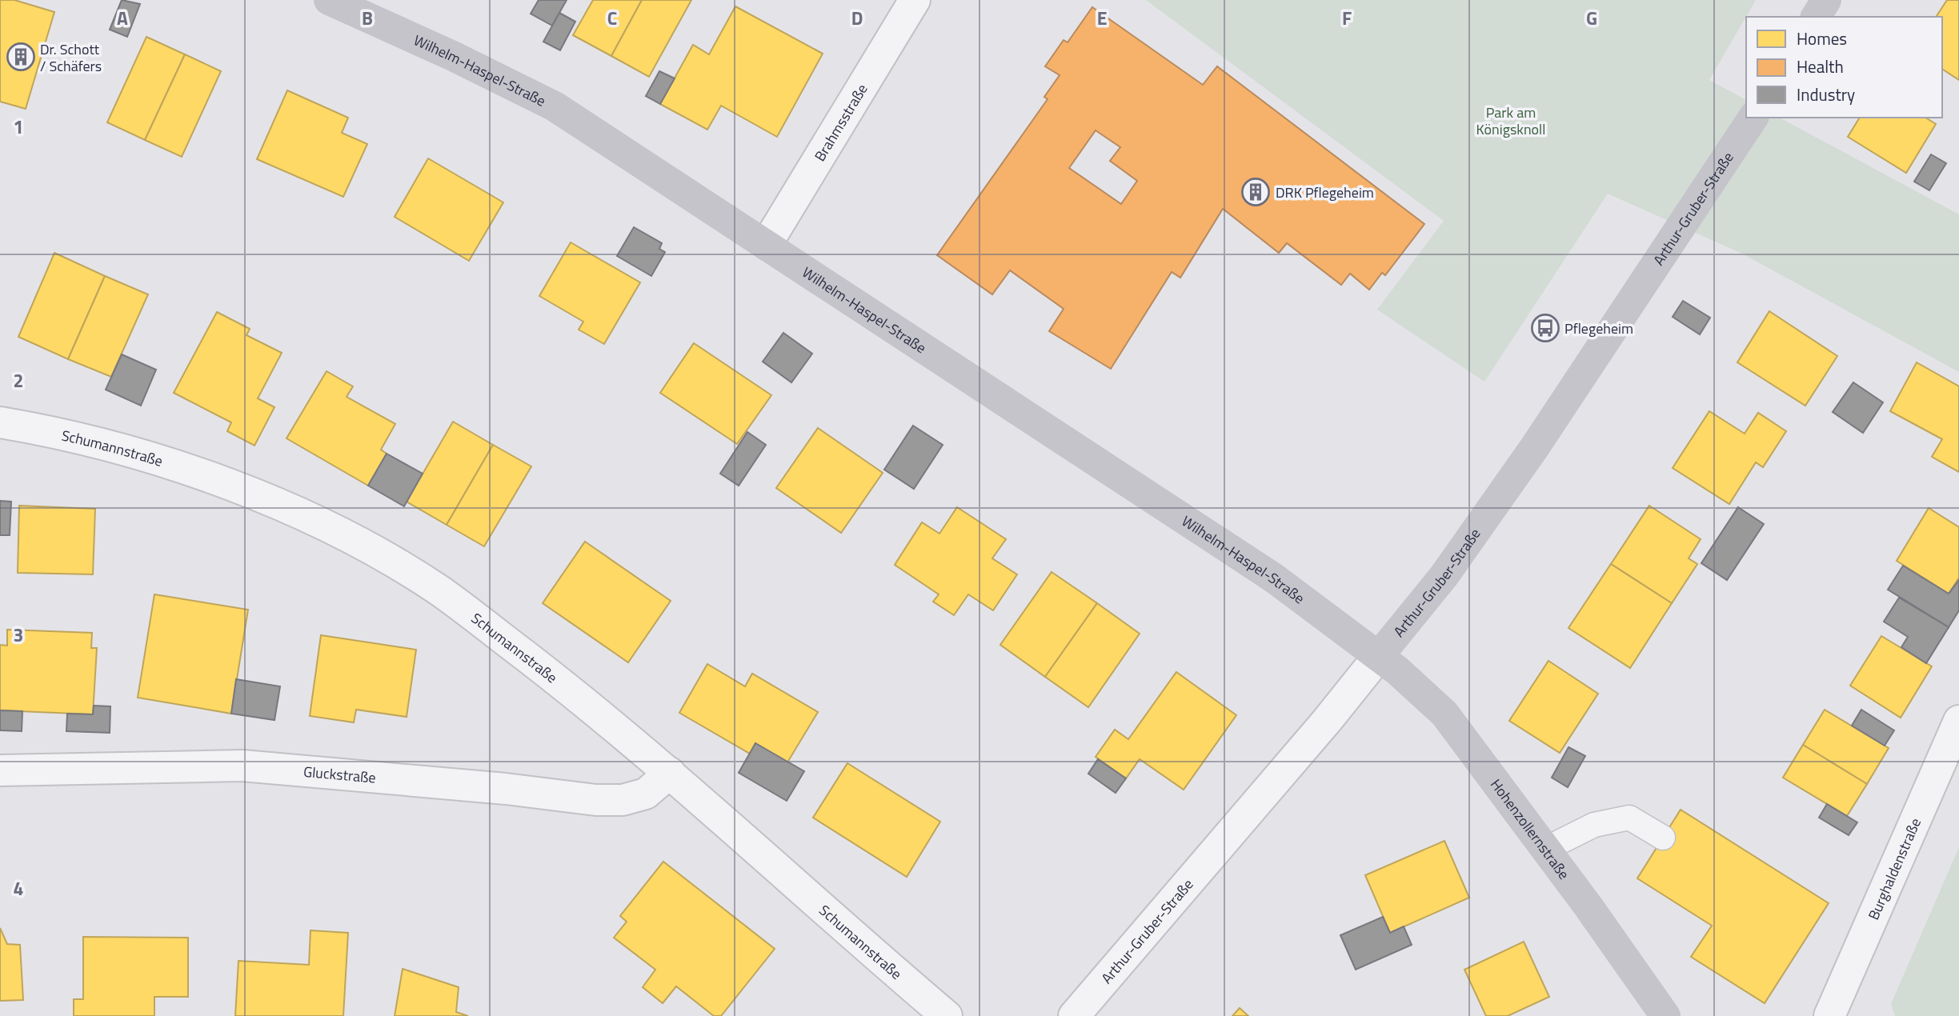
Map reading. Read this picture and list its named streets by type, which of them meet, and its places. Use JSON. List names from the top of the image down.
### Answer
{
  "streets": {
    "street": [
      "Wilhelm-Haspel-Straße",
      "Brahmsstraße",
      "Arthur-Gruber-Straße",
      "Schumannstraße",
      "Gluckstraße",
      "Hohenzollernstraße",
      "Burghaldenstraße"
    ]
  },
  "crossings": [
    ["Wilhelm-Haspel-Straße", "Brahmsstraße"],
    ["Wilhelm-Haspel-Straße", "Arthur-Gruber-Straße"],
    ["Wilhelm-Haspel-Straße", "Hohenzollernstraße"],
    ["Arthur-Gruber-Straße", "Hohenzollernstraße"],
    ["Schumannstraße", "Gluckstraße"]
  ],
  "parks": ["Park am Königsknoll"],
  "places": {
    "building": ["Dr. Schott / Schäfers", "DRK Pflegeheim"],
    "bus stop": ["Pflegeheim"]
  },
  "legend": ["Homes", "Health", "Industry"],
  "grid": {
    "columns": [
      "A",
      "B",
      "C",
      "D",
      "E",
      "F",
      "G"
    ],
    "rows": [
      "1",
      "2",
      "3",
      "4"
    ]
  }
}
